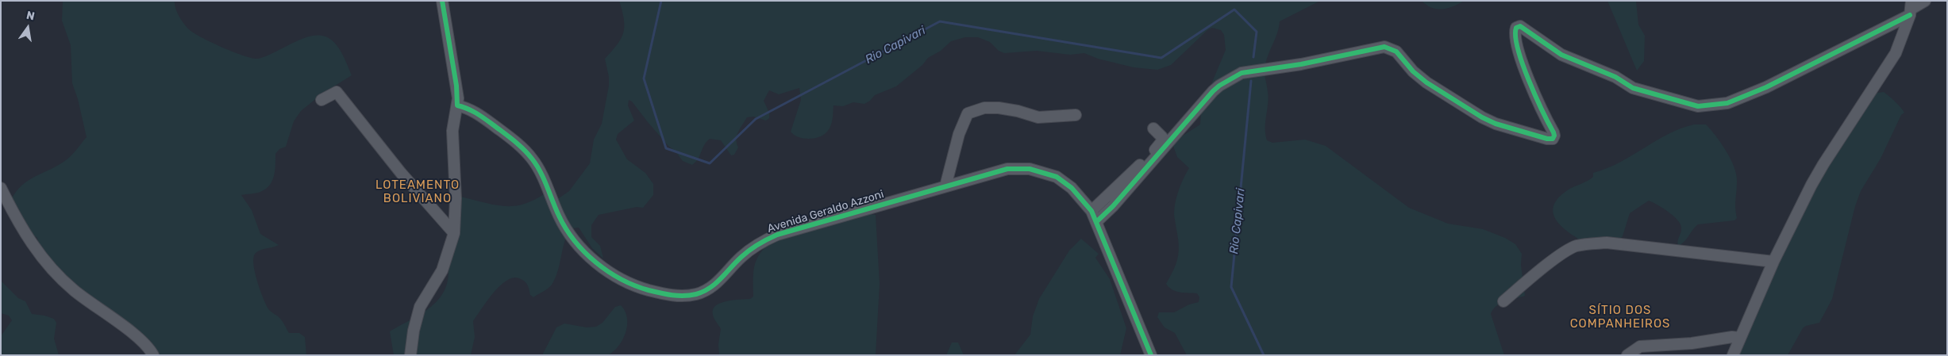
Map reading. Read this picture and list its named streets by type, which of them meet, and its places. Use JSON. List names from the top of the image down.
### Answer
{
  "streets": {
    "street": ["Avenida Geraldo Azzoni"]
  },
  "districts": ["LOTEAMENTO BOLIVIANO", "SÍTIO DOS COMPANHEIROS"],
  "water": ["Rio Capivari"],
  "north": "top"
}
